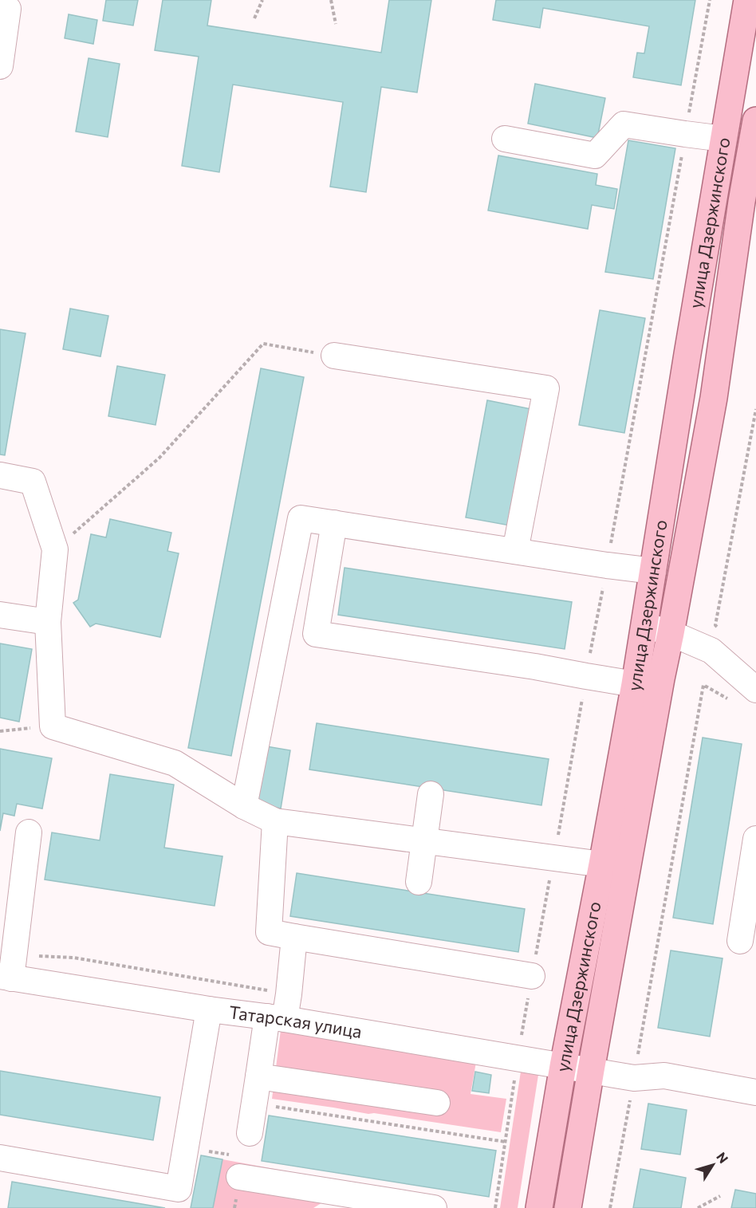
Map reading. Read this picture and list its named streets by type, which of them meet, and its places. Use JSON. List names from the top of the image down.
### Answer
{
  "streets": {
    "main road": ["улица Дзержинского"],
    "street": ["Татарская улица"]
  },
  "crossings": [
    ["улица Дзержинского", "Татарская улица"]
  ],
  "north": "top right"
}
